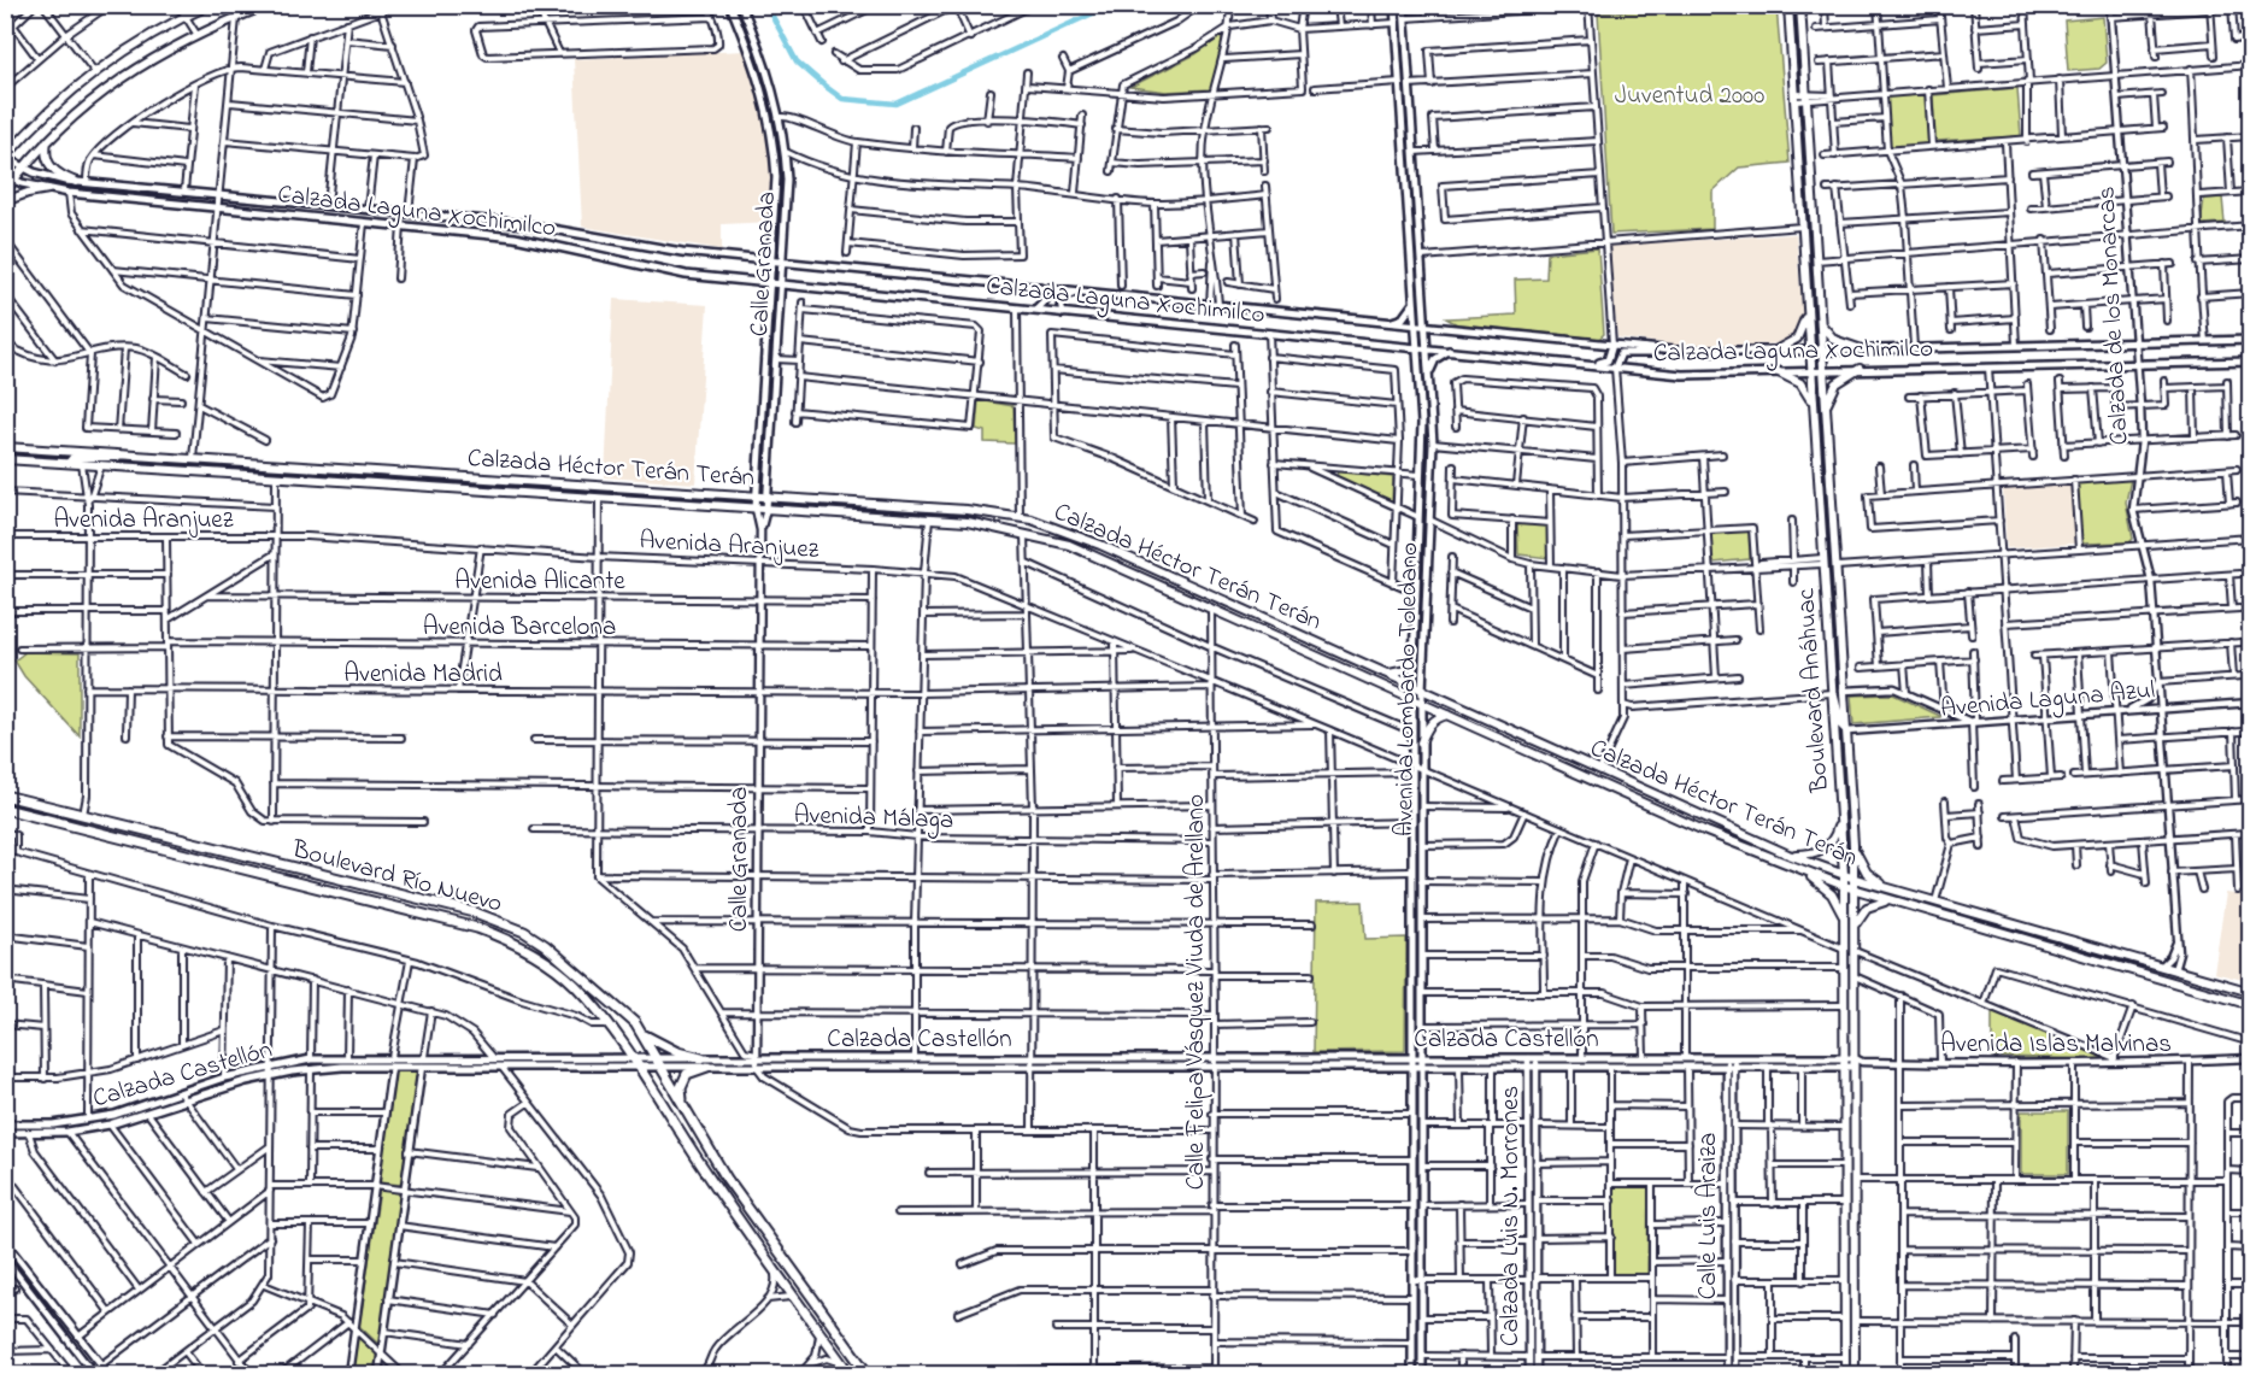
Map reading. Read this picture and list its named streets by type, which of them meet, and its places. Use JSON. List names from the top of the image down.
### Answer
{
  "streets": {
    "highway": ["Boulevard Río Nuevo"],
    "main road": [
      "Calzada Laguna Xochimilco",
      "Calle Granada",
      "Calzada Héctor Terán Terán",
      "Avenida Lombardo Toledano",
      "Boulevard Anáhuac",
      "Calzada Castellón"
    ],
    "street": [
      "Calzada de los Monarcas",
      "Avenida Aranjuez",
      "Avenida Alicante",
      "Avenida Barcelona",
      "Avenida Madrid",
      "Avenida Laguna Azul",
      "Avenida Málaga",
      "Calle Felipa Vásquez Viuda de Arellano",
      "Avenida Islas Malvinas",
      "Calzada Luis N. Morrones",
      "Calle Luis Araiza"
    ]
  },
  "crossings": [
    ["Calzada Laguna Xochimilco", "Calle Granada"],
    ["Calzada Laguna Xochimilco", "Calzada de los Monarcas"],
    ["Calzada Laguna Xochimilco", "Avenida Lombardo Toledano"],
    ["Calzada Laguna Xochimilco", "Boulevard Anáhuac"],
    ["Calle Granada", "Calzada Héctor Terán Terán"],
    ["Calle Granada", "Avenida Aranjuez"],
    ["Calle Granada", "Avenida Alicante"],
    ["Calle Granada", "Avenida Barcelona"],
    ["Calle Granada", "Avenida Madrid"],
    ["Calle Granada", "Avenida Málaga"],
    ["Calle Granada", "Calzada Castellón"],
    ["Calzada de los Monarcas", "Calzada Héctor Terán Terán"],
    ["Calzada de los Monarcas", "Avenida Laguna Azul"],
    ["Calzada Héctor Terán Terán", "Avenida Lombardo Toledano"],
    ["Calzada Héctor Terán Terán", "Boulevard Anáhuac"],
    ["Calzada Héctor Terán Terán", "Calle Felipa Vásquez Viuda de Arellano"],
    ["Avenida Aranjuez", "Avenida Madrid"],
    ["Avenida Aranjuez", "Avenida Lombardo Toledano"],
    ["Avenida Aranjuez", "Calle Felipa Vásquez Viuda de Arellano"],
    ["Avenida Madrid", "Calle Felipa Vásquez Viuda de Arellano"],
    ["Avenida Lombardo Toledano", "Calzada Castellón"],
    ["Boulevard Anáhuac", "Avenida Laguna Azul"],
    ["Boulevard Anáhuac", "Calzada Castellón"],
    ["Boulevard Anáhuac", "Avenida Islas Malvinas"],
    ["Avenida Málaga", "Calle Felipa Vásquez Viuda de Arellano"],
    ["Boulevard Río Nuevo", "Calzada Castellón"],
    ["Calle Felipa Vásquez Viuda de Arellano", "Calzada Castellón"],
    ["Calzada Castellón", "Calzada Luis N. Morrones"],
    ["Calzada Castellón", "Calle Luis Araiza"]
  ],
  "parks": ["Juventud 2000"]
}
